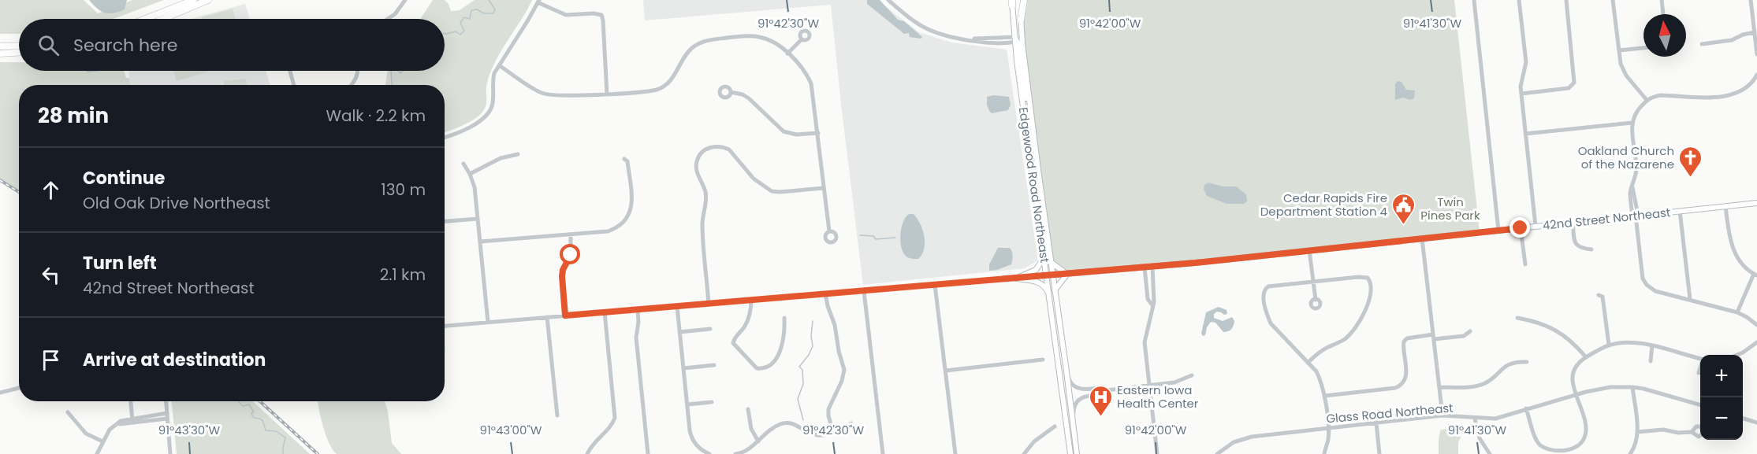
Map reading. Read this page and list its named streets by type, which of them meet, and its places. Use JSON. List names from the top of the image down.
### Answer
{
  "streets": {
    "main road": ["Edgewood Road Northeast", "42nd Street Northeast"],
    "street": ["Glass Road Northeast"]
  },
  "crossings": [
    ["Edgewood Road Northeast", "42nd Street Northeast"]
  ],
  "parks": ["Twin Pines Park"],
  "places": {
    "church": ["Oakland Church of the Nazarene"],
    "public building": ["Cedar Rapids Fire Department Station 4"],
    "hospital": ["Eastern Iowa Health Center"]
  },
  "north": "top",
  "page": {
    "search": "Search here",
    "heading": ["28 min", "Walk · 2.2 km"],
    "list": [
      ["Continue", "Old Oak Drive Northeast", "130 m"],
      ["Turn left", "42nd Street Northeast", "2.1 km"],
      "Arrive at destination"
    ],
    "map_buttons": ["+", "−"]
  },
  "coordinates": [
    "91°42'30\"W",
    "91°42'00\"W",
    "91°41'30\"W",
    "91°43'30\"W",
    "91°43'00\"W"
  ]
}
